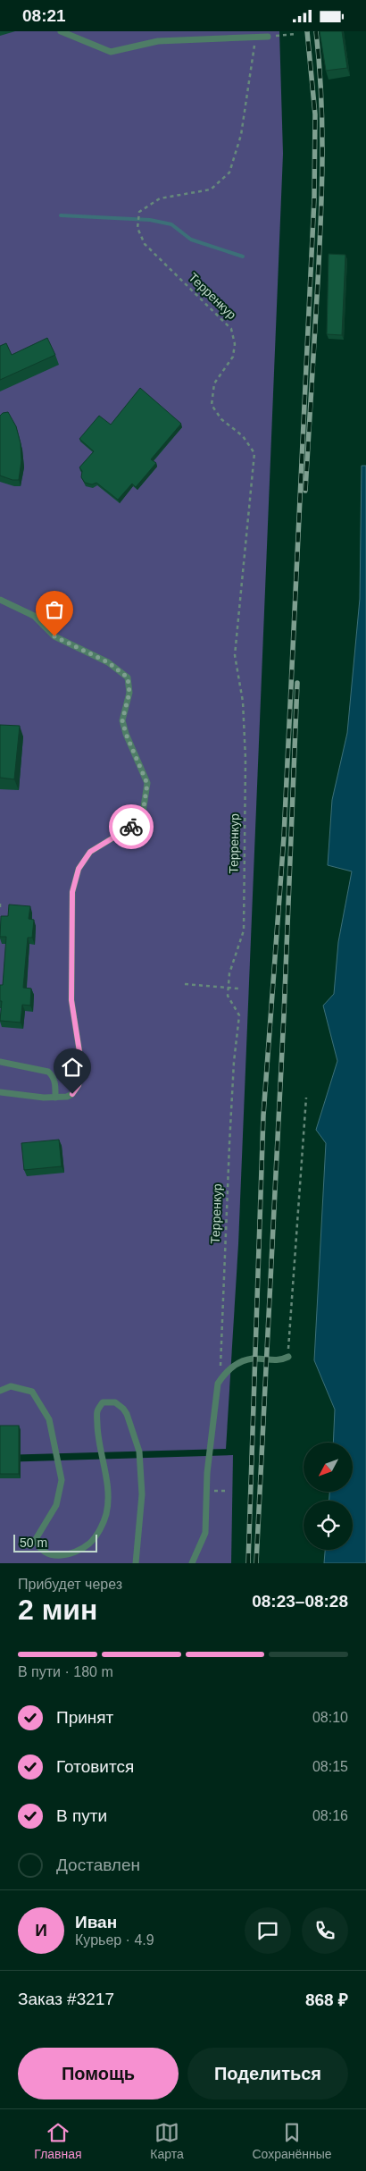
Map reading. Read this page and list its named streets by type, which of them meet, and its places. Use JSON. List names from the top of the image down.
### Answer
{
  "streets": {
    "path": ["Терренкур"]
  },
  "scale_bar": "50 m",
  "north": "bottom left",
  "page": {
    "status": "08:21",
    "scale": "50 m",
    "heading": ["2 мин", "Прибудет через", "08:23–08:28"],
    "panel": [
      "Иван",
      "Курьер · 4.9",
      "Заказ #3217",
      "868 ₽"
    ],
    "bar": "В пути · 180 m",
    "list": [
      ["Принят", "08:10"],
      ["Готовится", "08:15"],
      ["В пути", "08:16"],
      "Доставлен"
    ],
    "round": "И",
    "buttons": ["Помощь", "Поделиться"],
    "tabs": ["Главная", "Карта", "Сохранённые"]
  }
}
